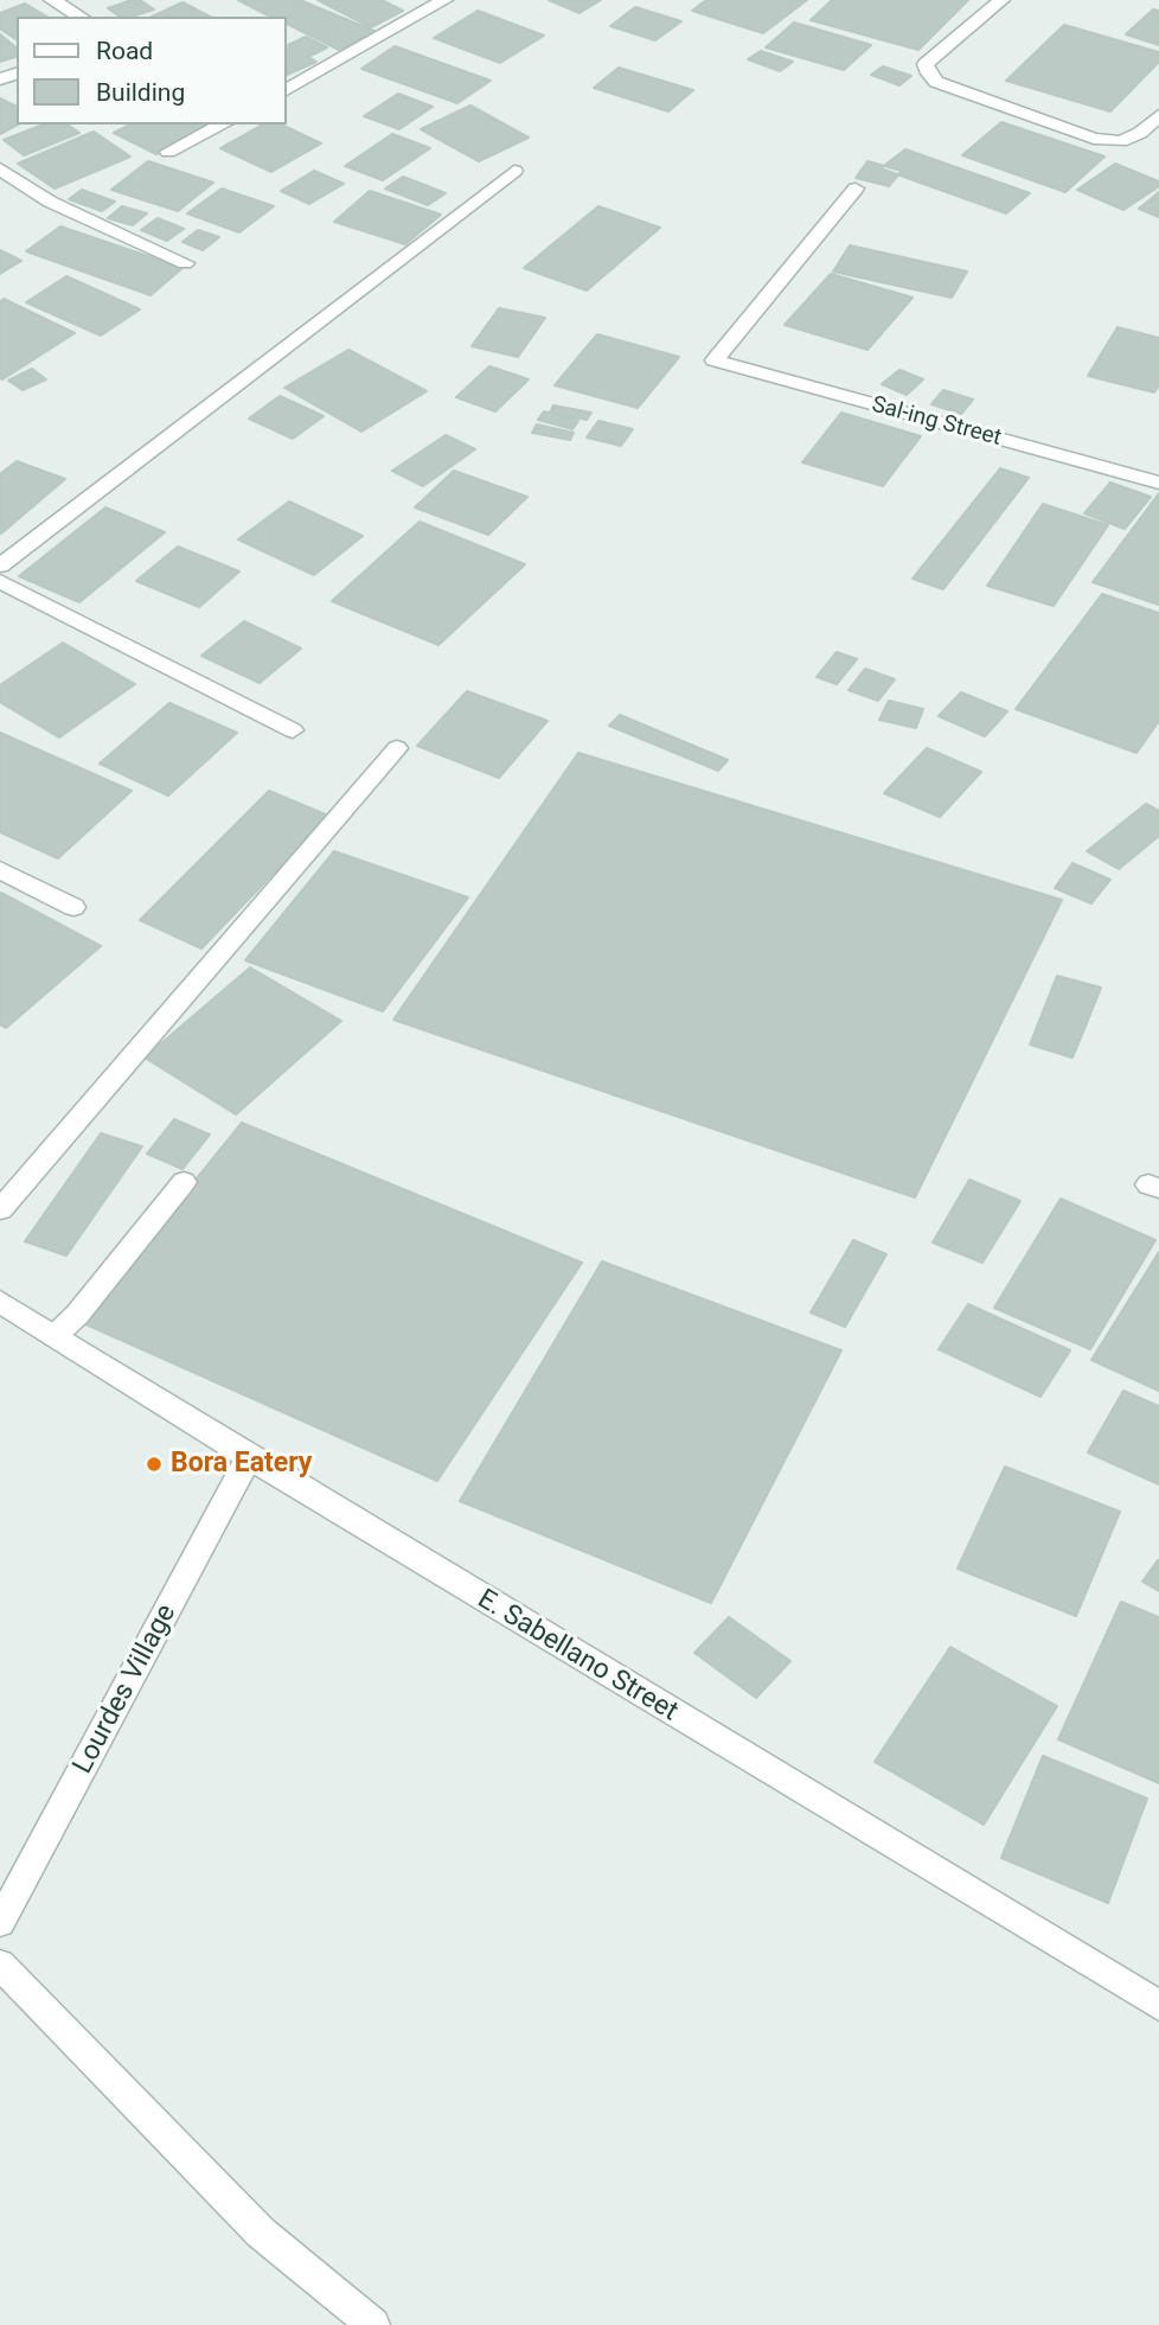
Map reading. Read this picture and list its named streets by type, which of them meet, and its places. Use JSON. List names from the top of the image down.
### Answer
{
  "streets": {
    "street": ["Sal-ing Street", "E. Sabellano Street", "Lourdes Village"]
  },
  "crossings": [
    ["E. Sabellano Street", "Lourdes Village"]
  ],
  "places": ["Bora Eatery"],
  "legend": ["Road", "Building"]
}
